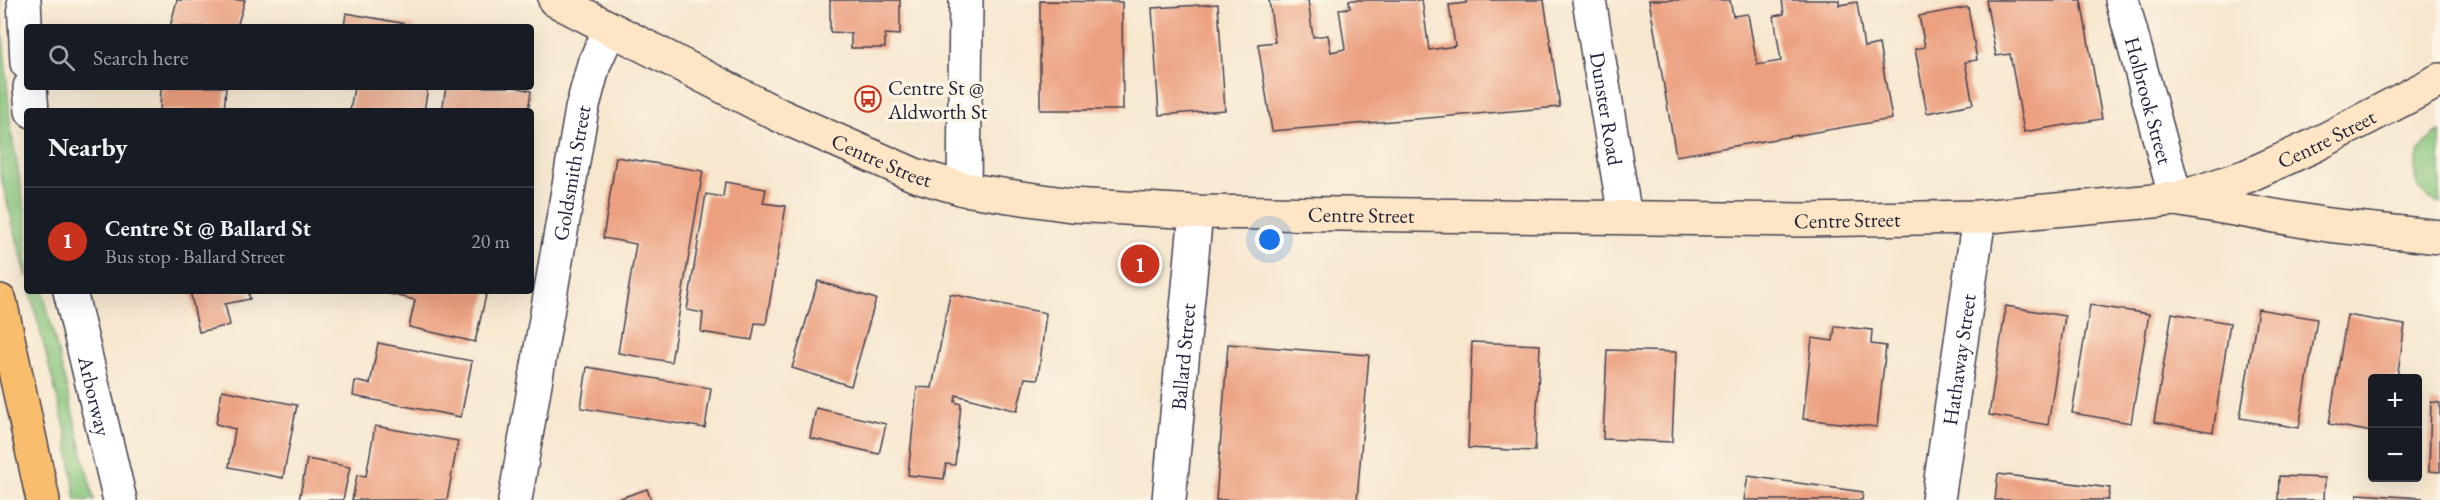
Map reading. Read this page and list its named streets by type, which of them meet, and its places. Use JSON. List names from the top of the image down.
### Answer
{
  "streets": {
    "main road": ["Centre Street"],
    "street": [
      "Holbrook Street",
      "Dunster Road",
      "Goldsmith Street",
      "Ballard Street",
      "Hathaway Street",
      "Arborway"
    ]
  },
  "crossings": [
    ["Holbrook Street", "Centre Street"],
    ["Dunster Road", "Centre Street"],
    ["Centre Street", "Goldsmith Street"],
    ["Centre Street", "Ballard Street"],
    ["Centre Street", "Hathaway Street"]
  ],
  "places": {
    "bus stop": ["Centre St @ Aldworth St"]
  },
  "page": {
    "search": "Search here",
    "heading": "Nearby",
    "list": [
      {
        "mark": "1",
        "name": "Centre St @ Ballard St",
        "note": "Bus stop · Ballard Street",
        "value": "20 m"
      }
    ],
    "pins": "1",
    "map_buttons": ["+", "−"]
  }
}
